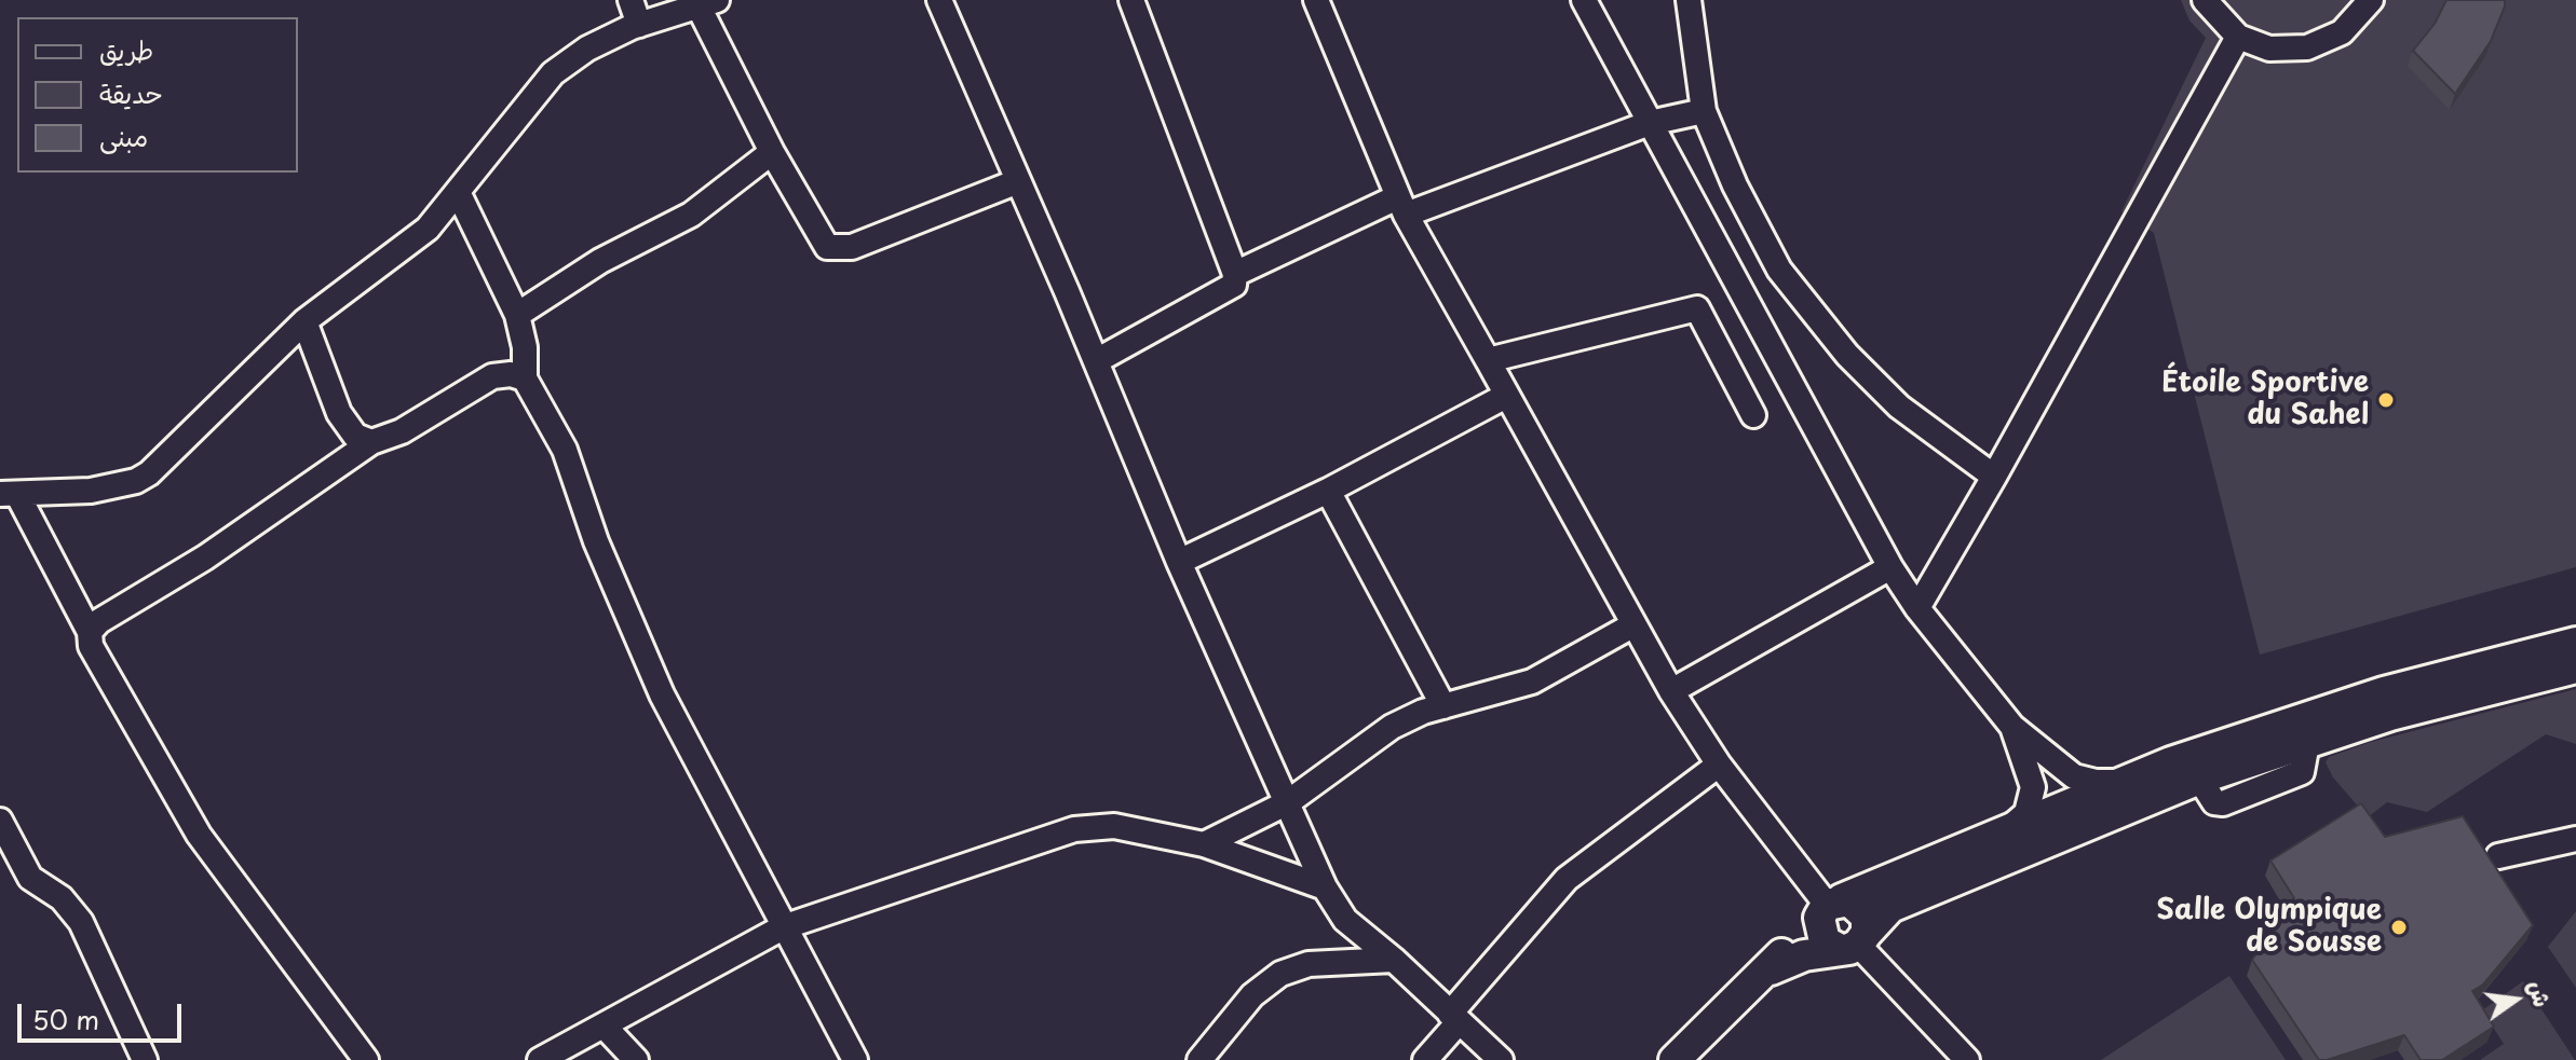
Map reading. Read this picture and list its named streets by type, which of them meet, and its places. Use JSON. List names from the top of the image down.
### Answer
{
  "places": ["Étoile Sportive du Sahel", "Salle Olympique de Sousse"],
  "legend": ["طريق", "حديقة", "مبنى"],
  "scale_bar": "50 m",
  "north": "right"
}
